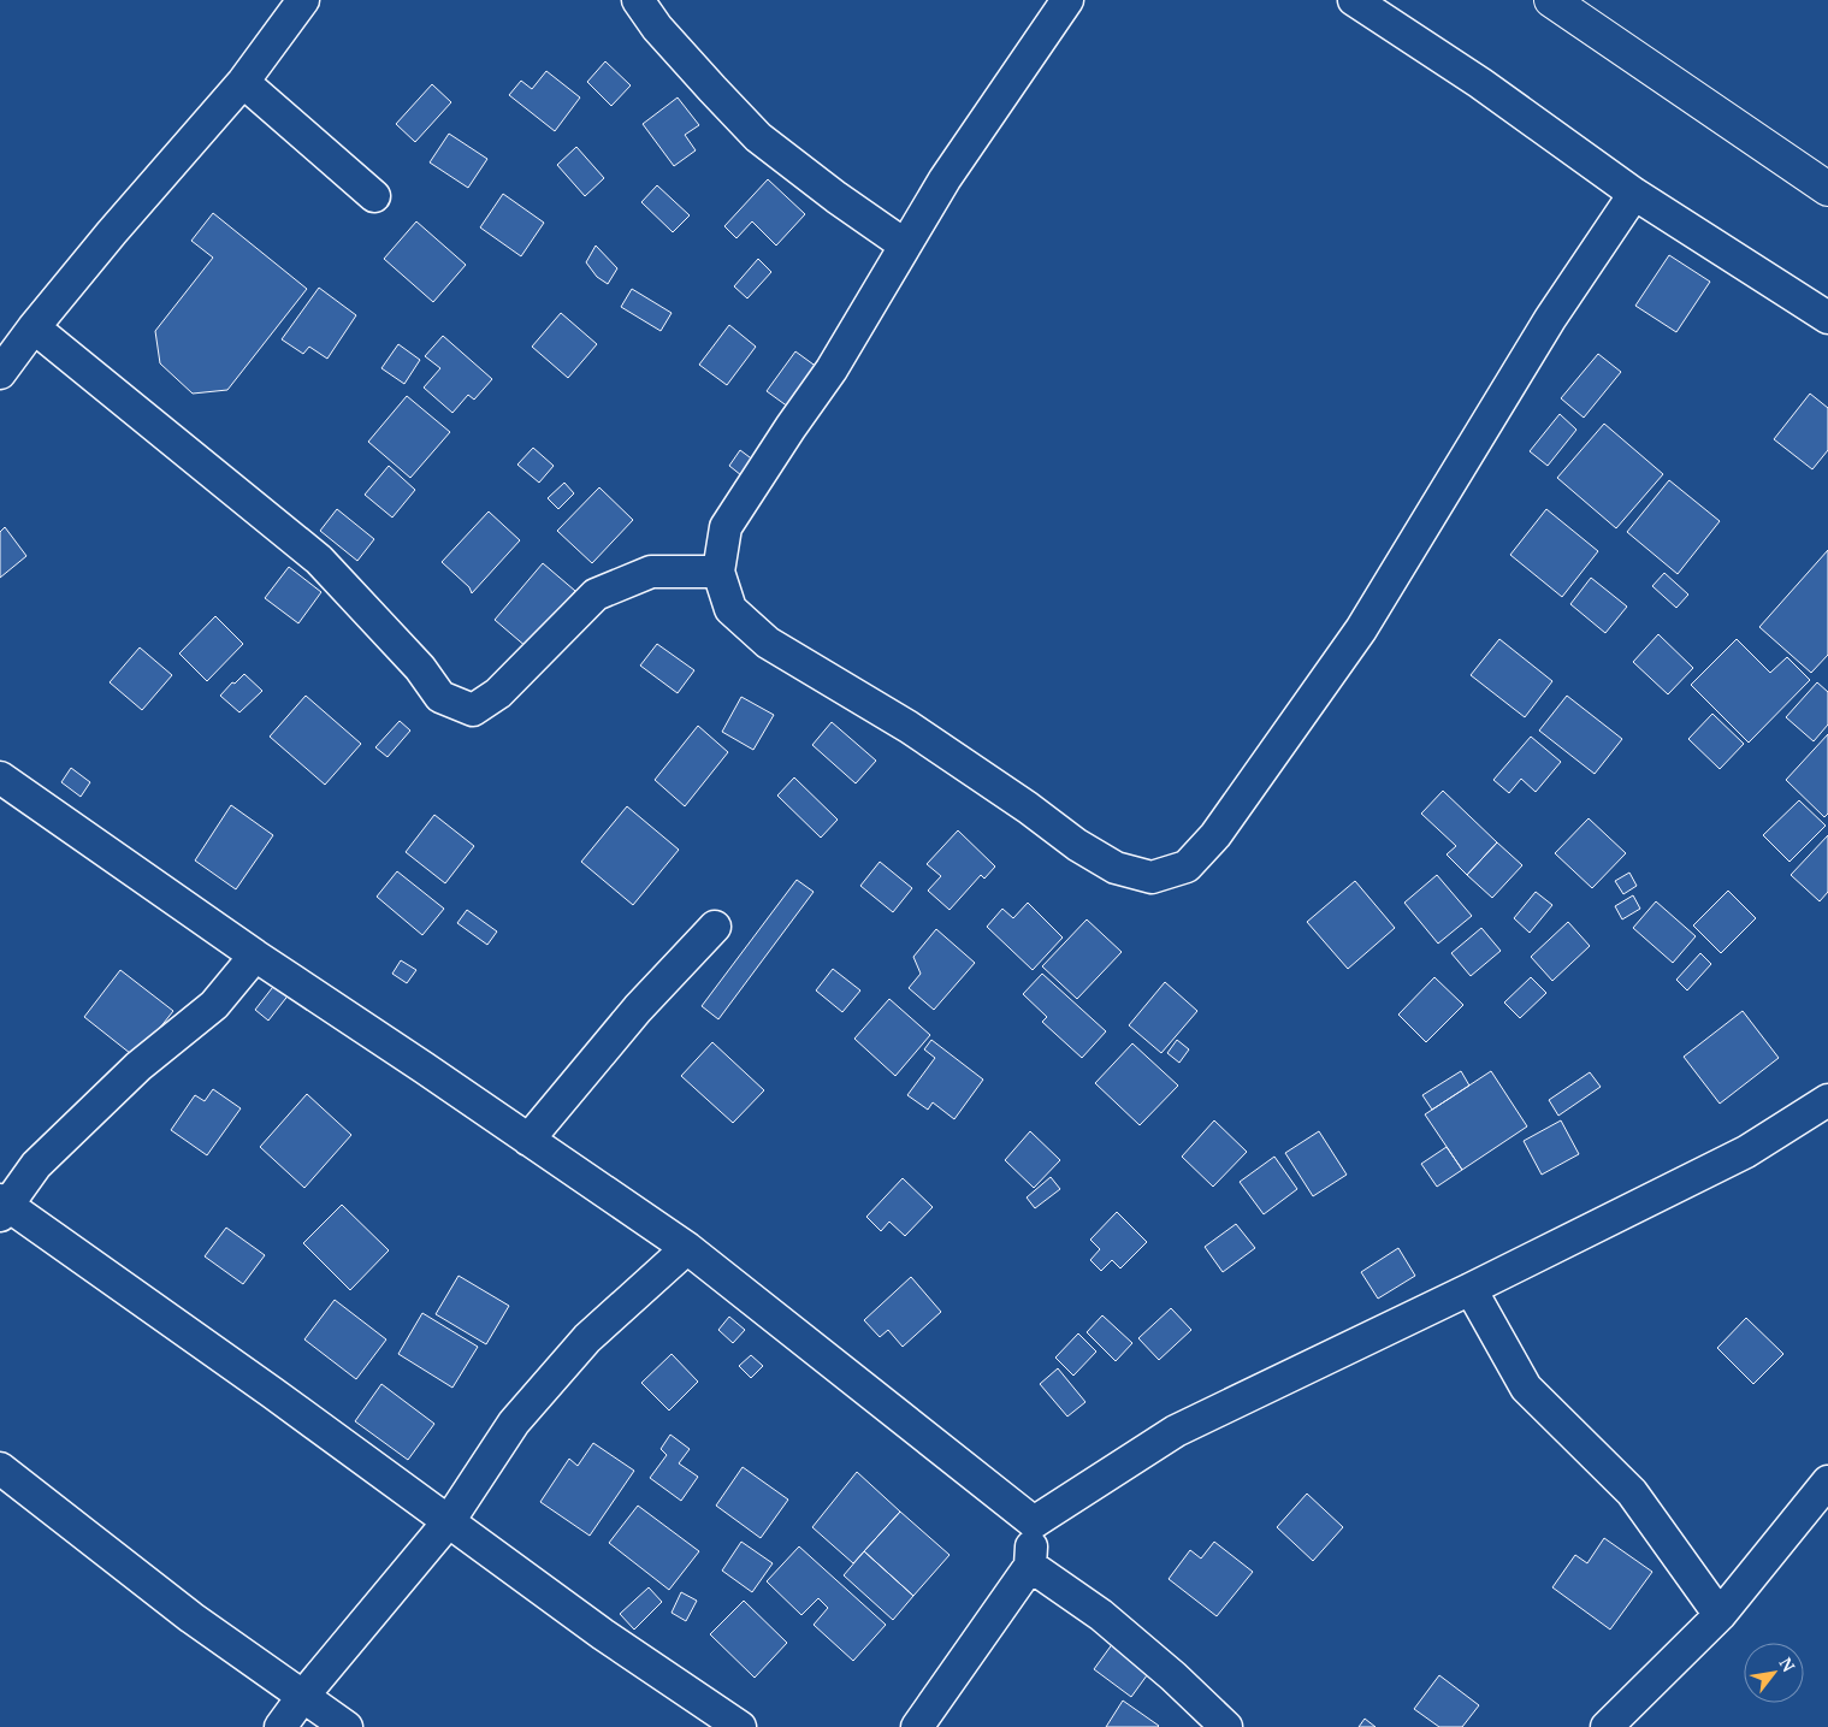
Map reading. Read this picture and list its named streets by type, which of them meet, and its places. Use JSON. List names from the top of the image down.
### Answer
{
  "north": "top right"
}
